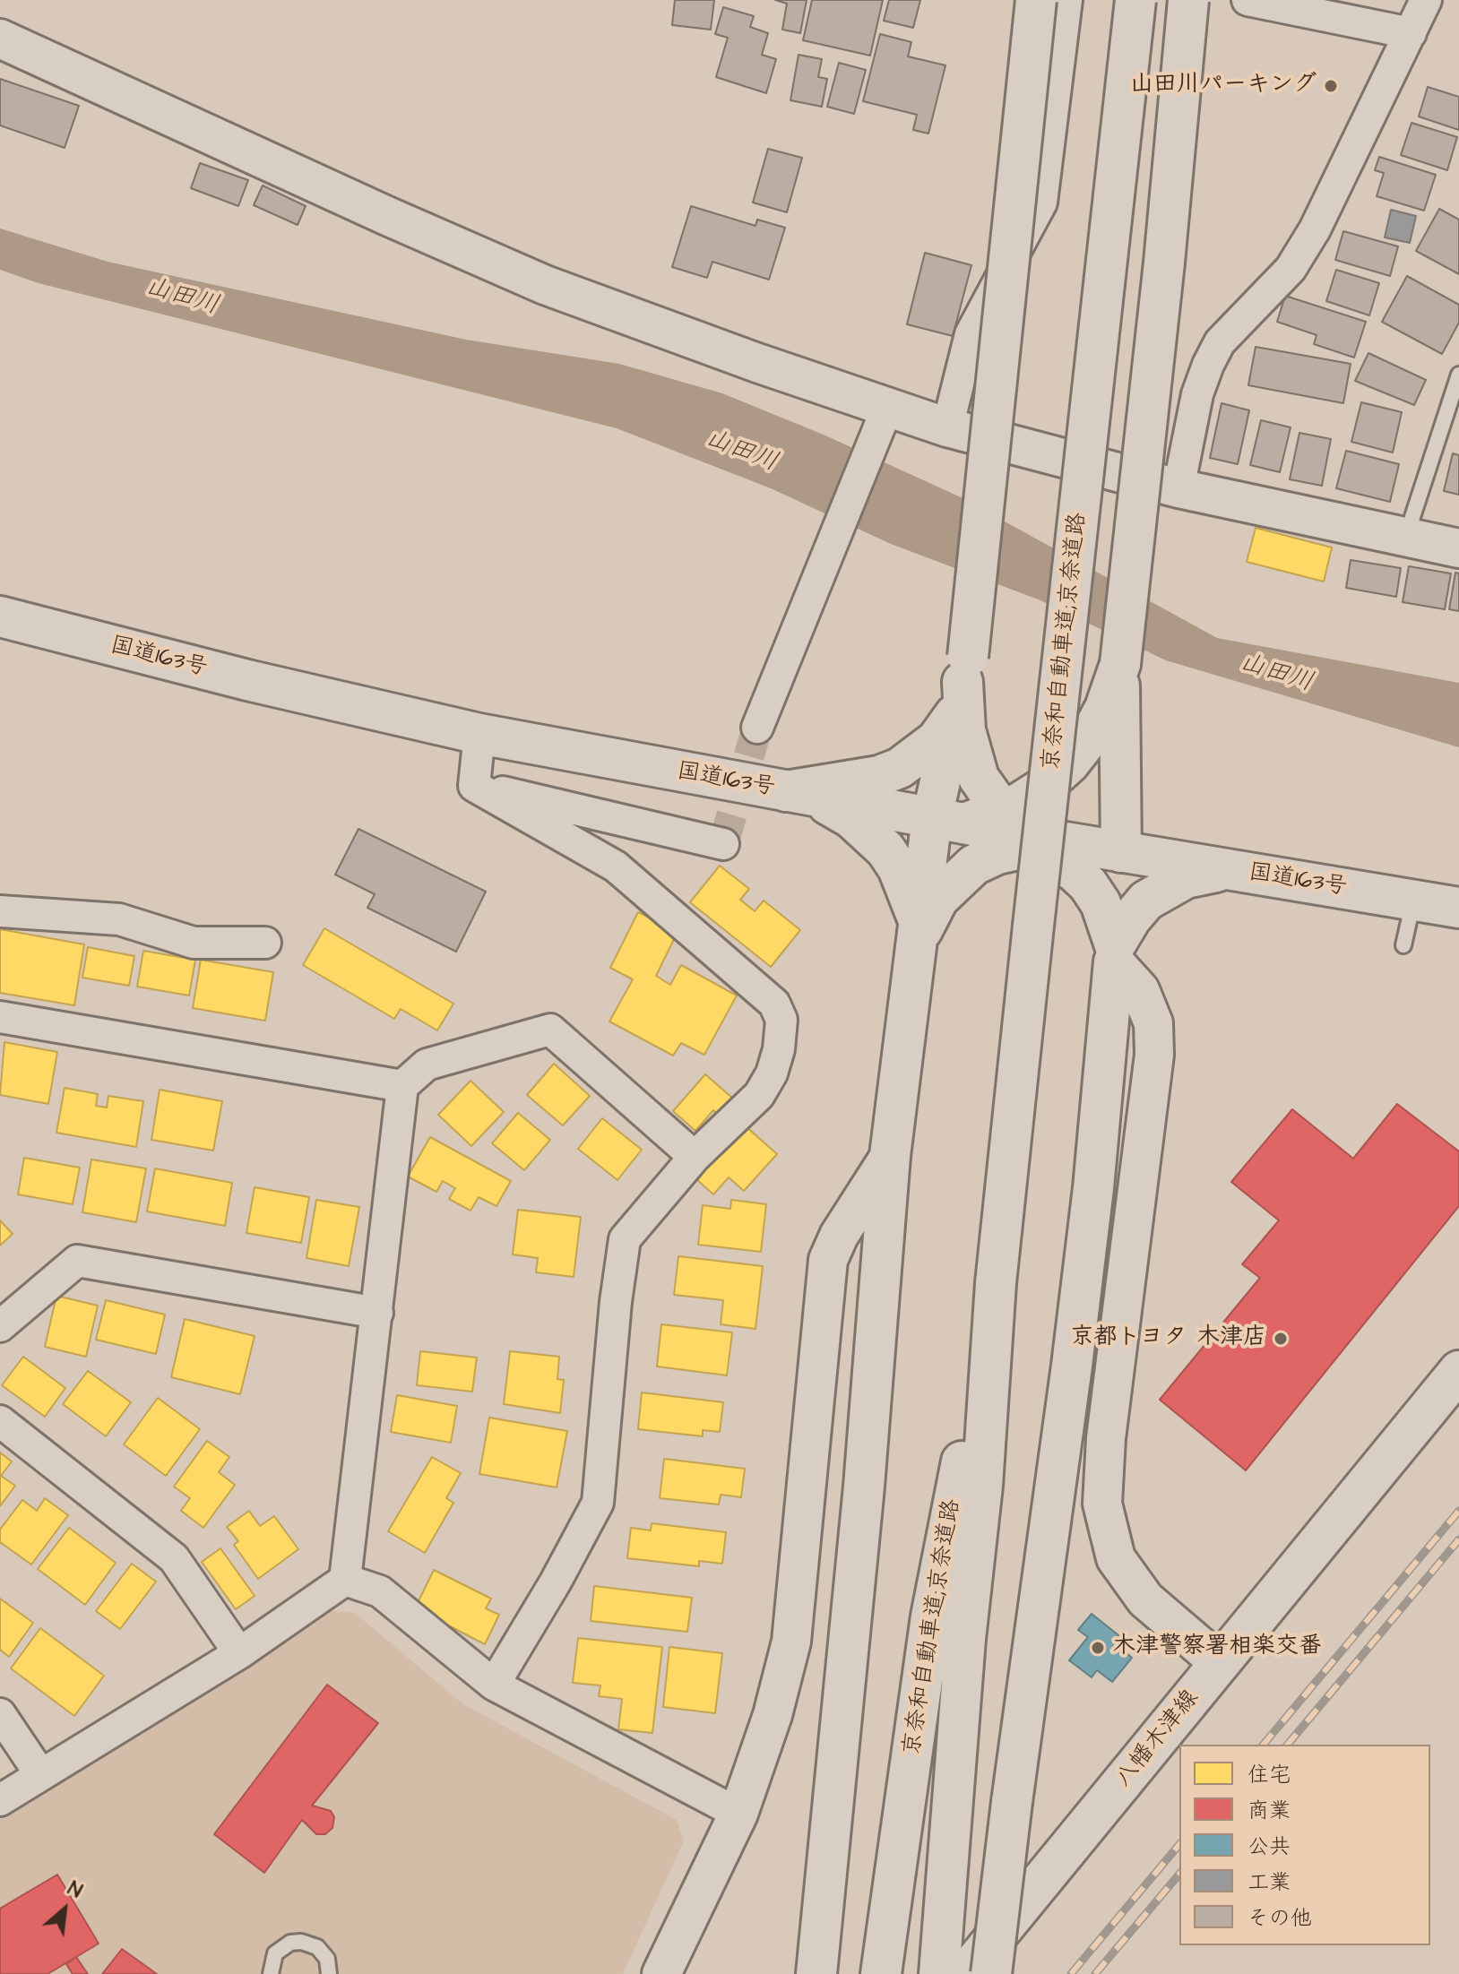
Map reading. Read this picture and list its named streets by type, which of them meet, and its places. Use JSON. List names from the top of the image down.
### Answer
{
  "streets": {
    "main road": ["京奈和自動車道;京奈道路", "国道163号", "八幡木津線"]
  },
  "water": ["山田川"],
  "places": ["山田川パーキング", "京都トヨタ 木津店", "木津警察署相楽交番"],
  "legend": [
    "住宅",
    "商業",
    "公共",
    "工業",
    "その他"
  ],
  "north": "top right"
}
